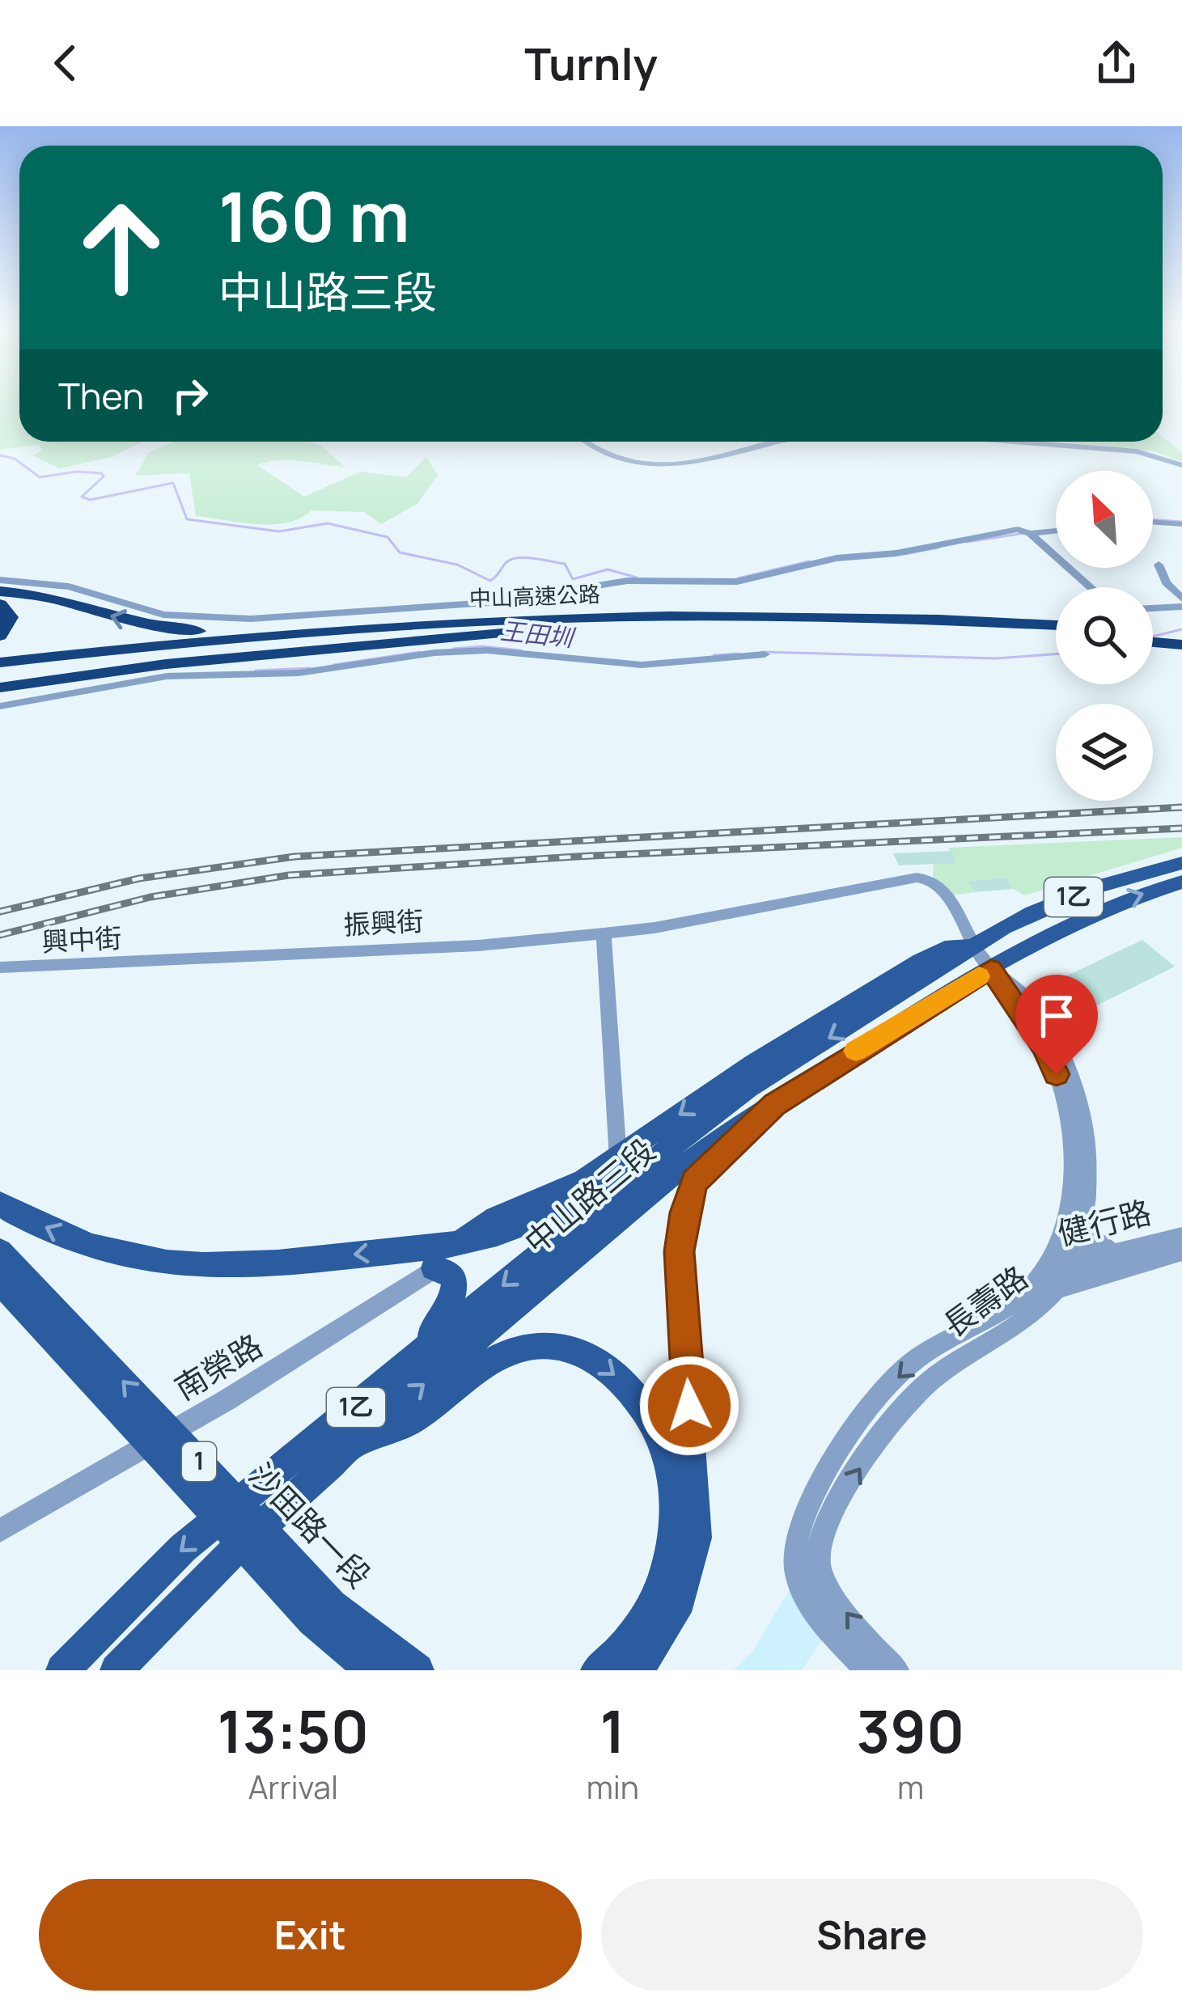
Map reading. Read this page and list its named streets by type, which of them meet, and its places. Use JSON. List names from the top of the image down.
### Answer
{
  "streets": {
    "highway": ["中山高速公路"],
    "main road": [
      "1乙",
      "中山路三段",
      "1",
      "沙田路一段"
    ],
    "street": [
      "振興街",
      "興中街",
      "健行路",
      "長壽路",
      "南榮路"
    ]
  },
  "crossings": [
    ["振興街", "興中街"],
    ["振興街", "中山路三段"],
    ["振興街", "長壽路"],
    ["中山路三段", "長壽路"],
    ["中山路三段", "南榮路"],
    ["健行路", "長壽路"]
  ],
  "water": ["王田圳"],
  "north": "top left",
  "page": {
    "header": "Turnly",
    "turn": ["160 m", "中山路三段"],
    "then": "Then",
    "eta": [
      "13:50",
      "Arrival",
      "1",
      "min",
      "390",
      "m"
    ],
    "buttons": ["Exit", "Share"]
  }
}
